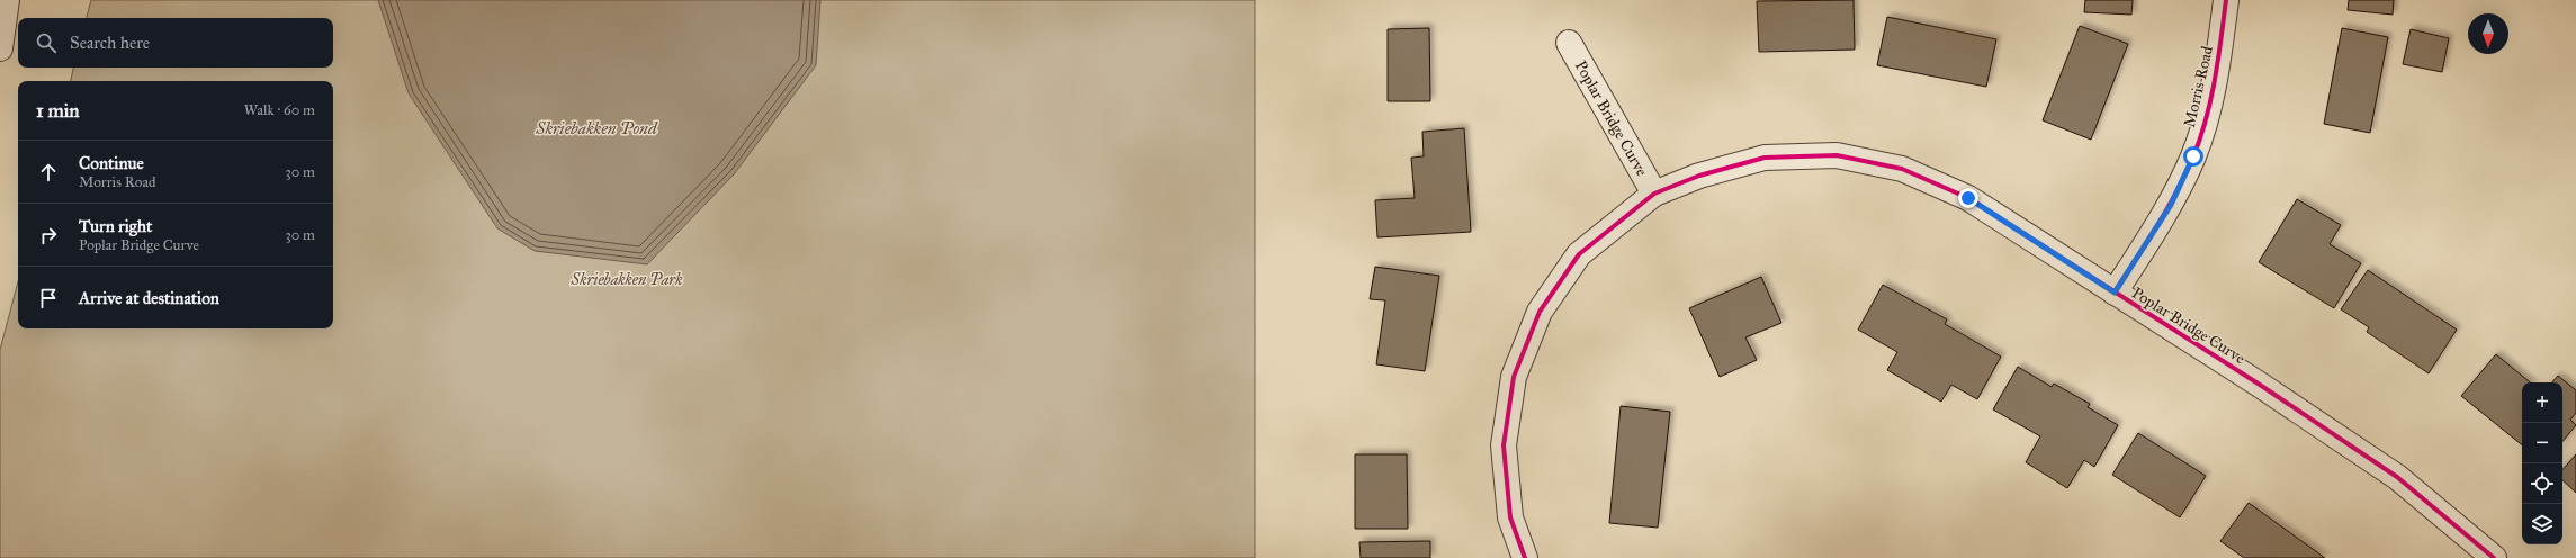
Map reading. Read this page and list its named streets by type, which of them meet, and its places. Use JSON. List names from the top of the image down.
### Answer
{
  "streets": {
    "street": ["Morris Road", "Poplar Bridge Curve"]
  },
  "crossings": [
    ["Morris Road", "Poplar Bridge Curve"]
  ],
  "water": ["Skriebakken Pond"],
  "parks": ["Skriebakken Park"],
  "north": "bottom",
  "page": {
    "search": "Search here",
    "heading": ["1 min", "Walk · 60 m"],
    "list": [
      ["Continue", "Morris Road", "30 m"],
      ["Turn right", "Poplar Bridge Curve", "30 m"],
      "Arrive at destination"
    ],
    "map_buttons": ["+", "−"]
  }
}
